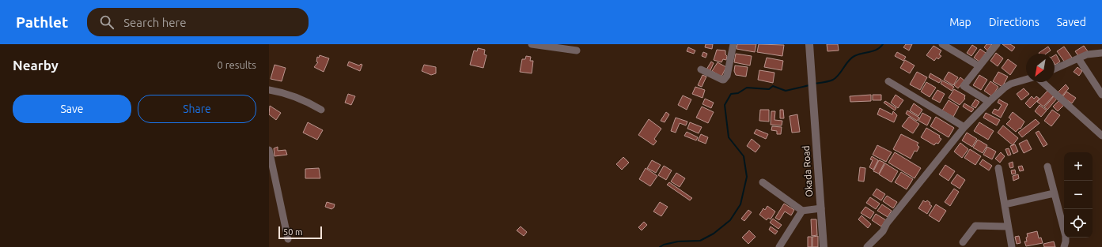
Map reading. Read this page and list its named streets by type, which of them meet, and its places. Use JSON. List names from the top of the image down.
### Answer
{
  "streets": {
    "street": ["Okada Road"]
  },
  "scale_bar": "50 m",
  "north": "bottom left",
  "page": {
    "header": "Pathlet",
    "search": "Search here",
    "nav": ["Map", "Directions", "Saved"],
    "heading": ["Nearby", "0 results"],
    "buttons": ["Save", "Share"],
    "map_buttons": ["+", "−"],
    "scale": "50 m"
  }
}
